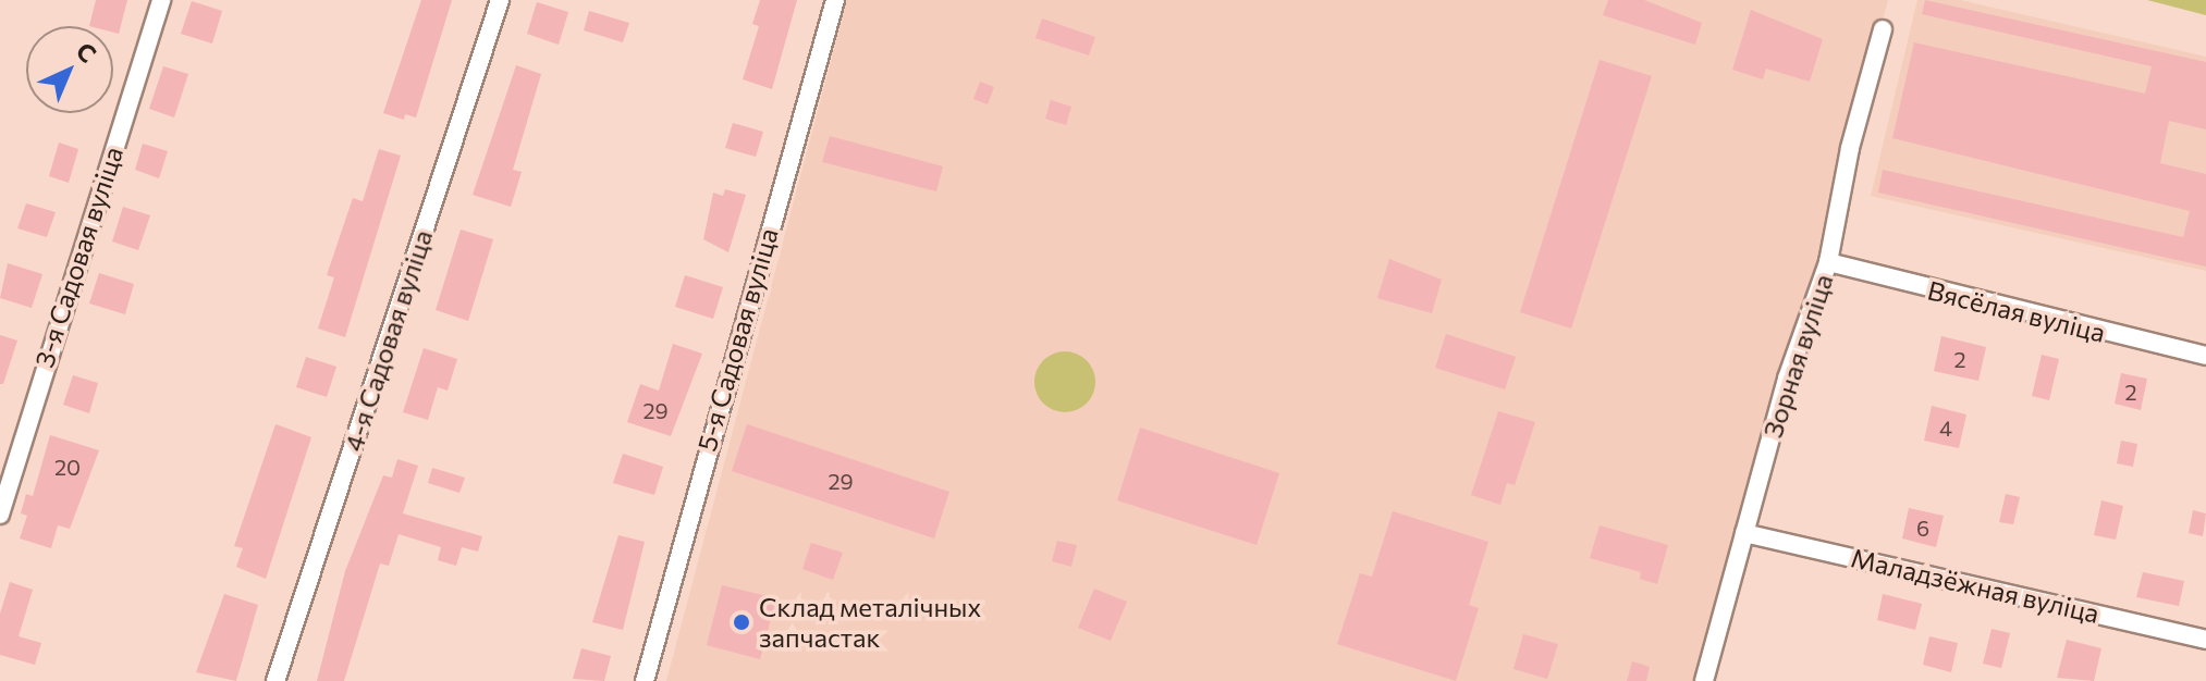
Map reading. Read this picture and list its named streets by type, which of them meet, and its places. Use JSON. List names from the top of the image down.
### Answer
{
  "streets": {
    "street": [
      "3-я Садовая вуліца",
      "Вясёлая вуліца",
      "5-я Садовая вуліца",
      "4-я Садовая вуліца",
      "Зорная вуліца",
      "Маладзёжная вуліца"
    ]
  },
  "crossings": [
    ["Вясёлая вуліца", "Зорная вуліца"],
    ["Зорная вуліца", "Маладзёжная вуліца"]
  ],
  "places": ["Склад металічных запчастак"],
  "house_numbers": [
    "2",
    "2",
    "29",
    "4",
    "20",
    "29",
    "6"
  ],
  "north": "top right"
}
